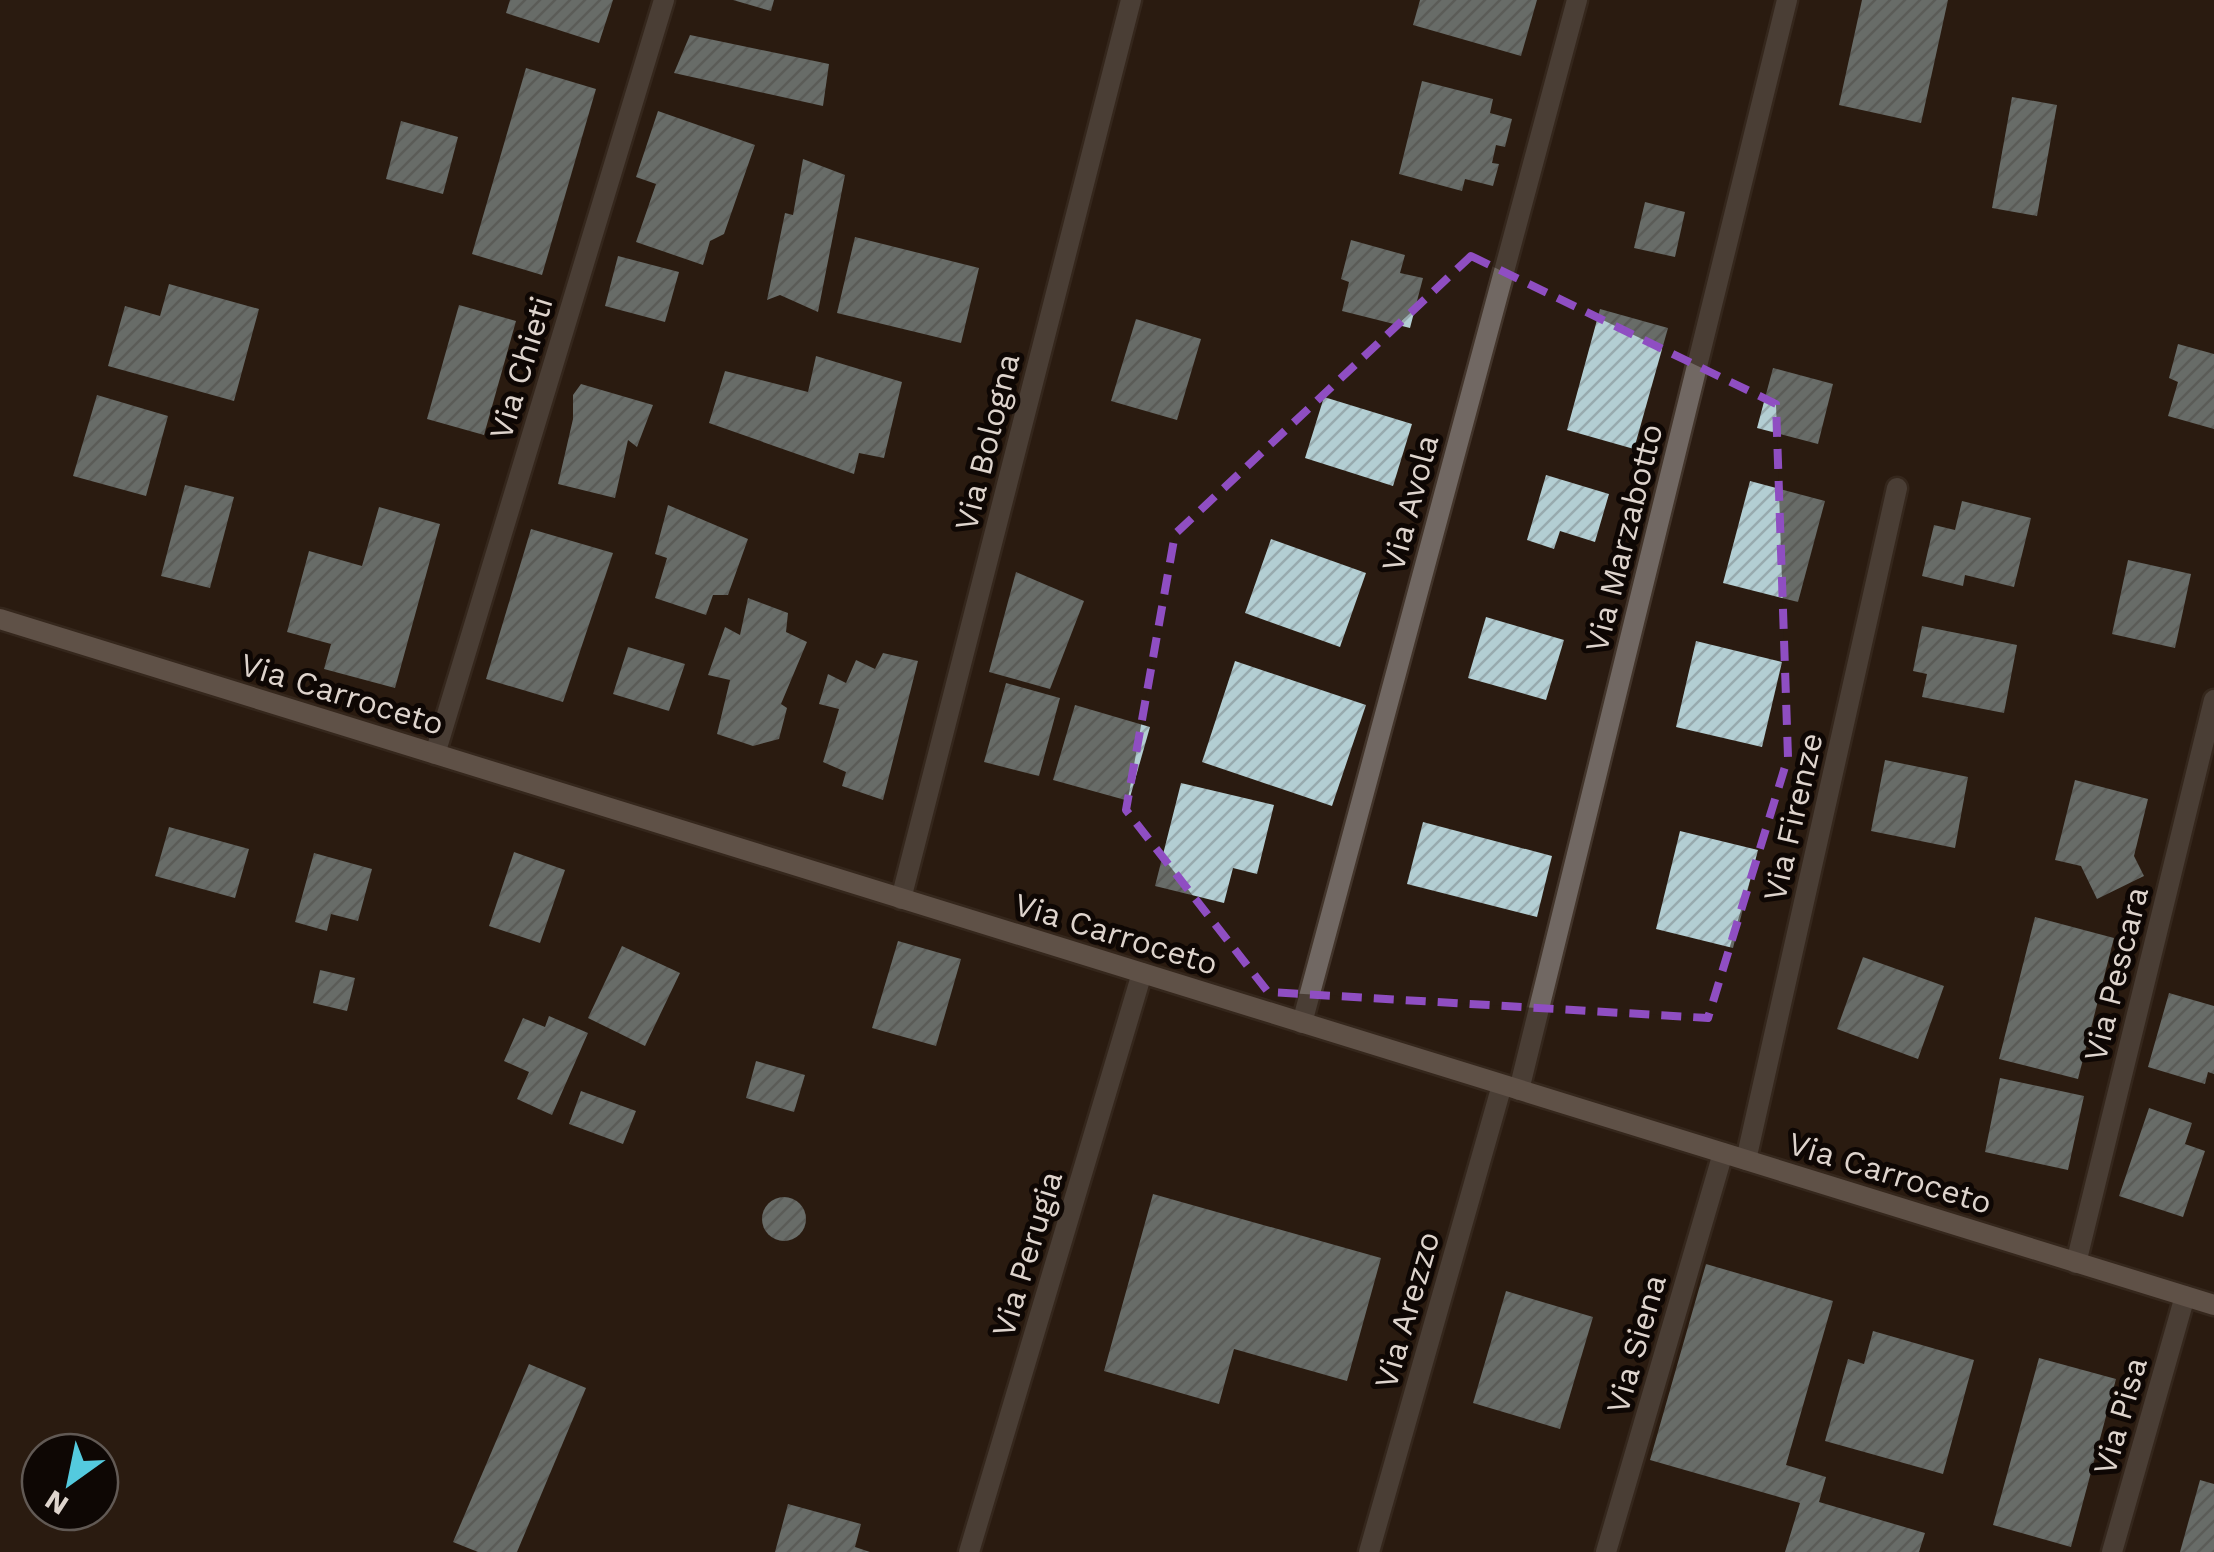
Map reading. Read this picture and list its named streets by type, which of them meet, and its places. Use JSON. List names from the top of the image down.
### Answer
{
  "streets": {
    "street": [
      "Via Chieti",
      "Via Bologna",
      "Via Avola",
      "Via Marzabotto",
      "Via Carroceto",
      "Via Firenze",
      "Via Pescara",
      "Via Perugia",
      "Via Arezzo",
      "Via Siena",
      "Via Pisa"
    ]
  },
  "crossings": [
    ["Via Chieti", "Via Carroceto"],
    ["Via Bologna", "Via Carroceto"],
    ["Via Avola", "Via Carroceto"],
    ["Via Marzabotto", "Via Carroceto"],
    ["Via Marzabotto", "Via Arezzo"],
    ["Via Carroceto", "Via Firenze"],
    ["Via Carroceto", "Via Pescara"],
    ["Via Carroceto", "Via Perugia"],
    ["Via Carroceto", "Via Arezzo"],
    ["Via Carroceto", "Via Siena"],
    ["Via Carroceto", "Via Pisa"]
  ],
  "north": "bottom left"
}
